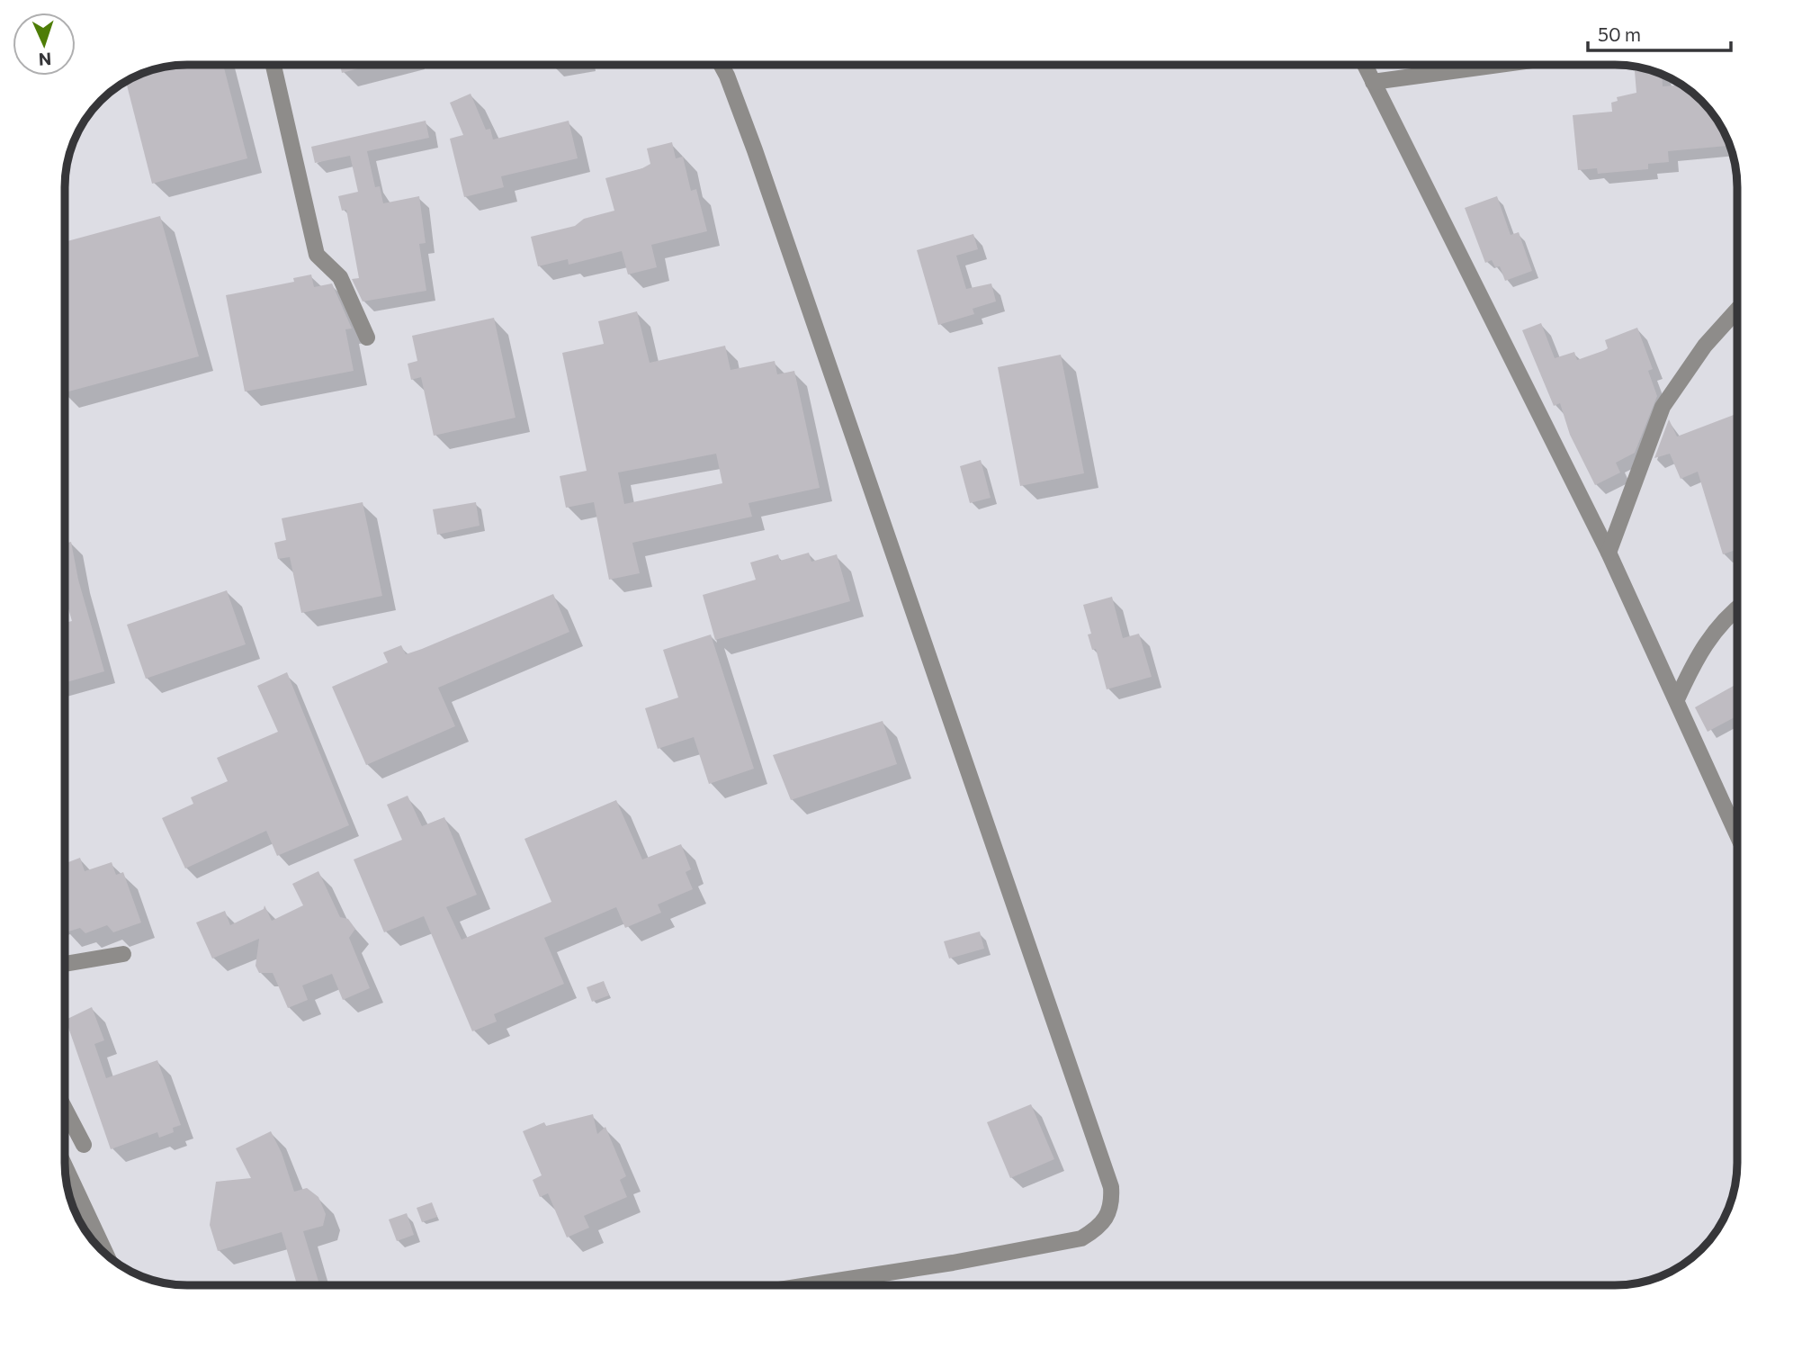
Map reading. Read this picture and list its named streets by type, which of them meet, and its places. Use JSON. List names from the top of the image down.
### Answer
{
  "scale_bar": "50 m",
  "north": "bottom"
}
